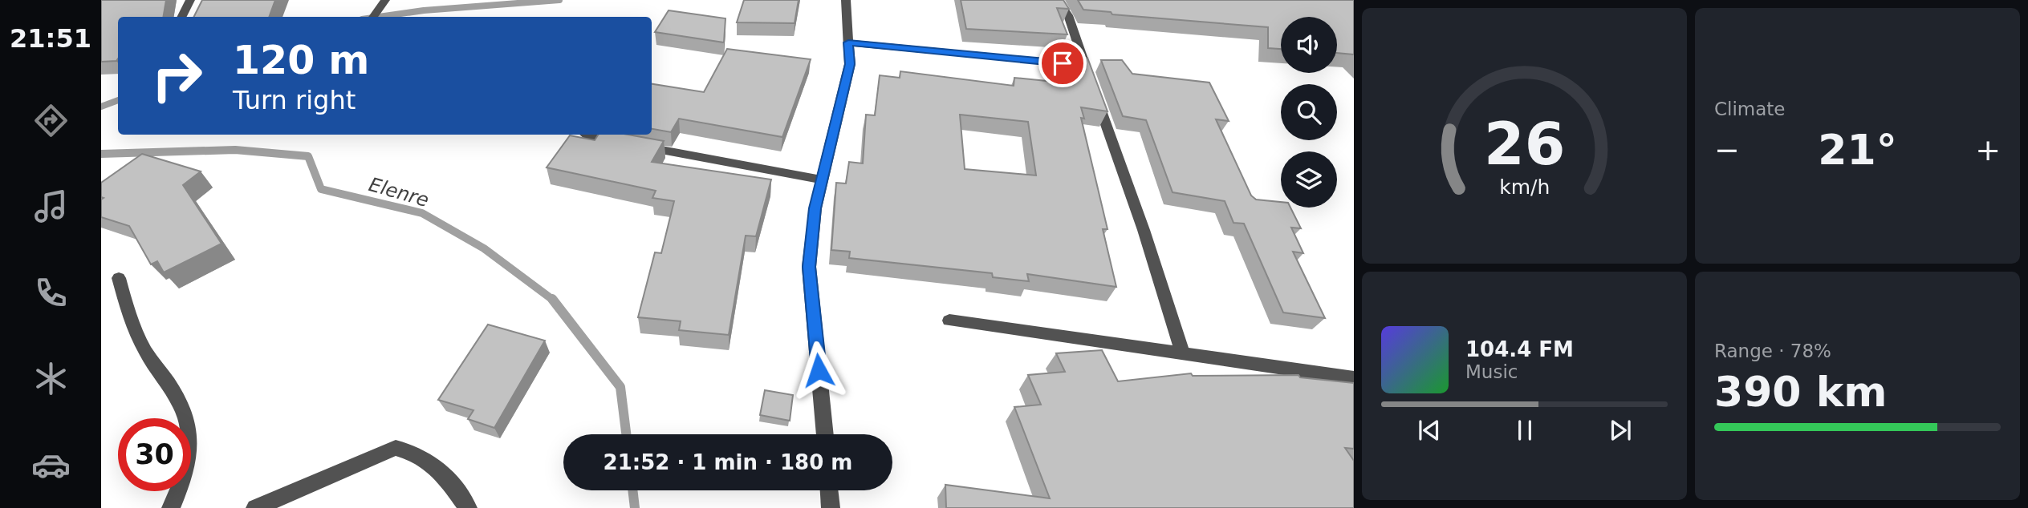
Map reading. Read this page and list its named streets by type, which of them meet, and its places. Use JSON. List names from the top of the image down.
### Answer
{
  "water": ["Elenre"],
  "page": {
    "tabs": "21:51",
    "tile": [
      "Climate",
      ["Range · 78%", "390 km"]
    ],
    "turn": ["120 m", "Turn right"],
    "heat": ["−", "21°", "+"],
    "song": ["104.4 FM", "Music"],
    "limit": "30",
    "trip": "21:52 · 1 min · 180 m",
    "gauge": ["26", "km/h"]
  }
}
